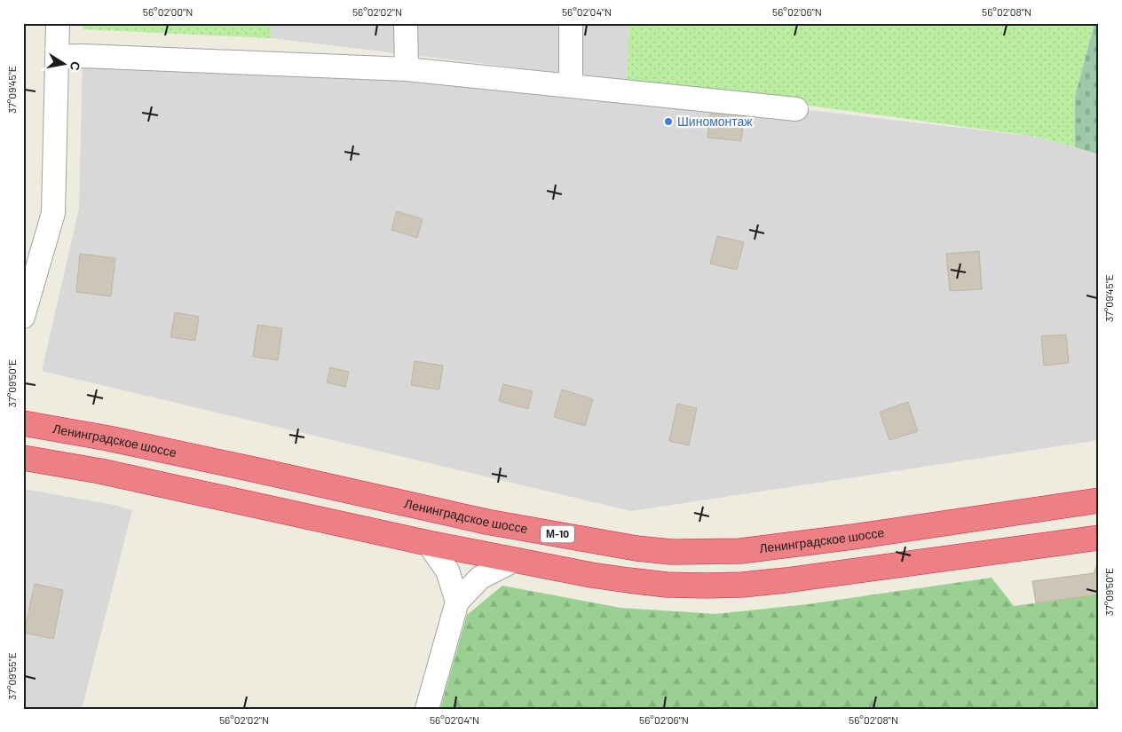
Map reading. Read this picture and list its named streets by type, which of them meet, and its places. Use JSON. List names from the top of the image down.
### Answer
{
  "streets": {
    "highway": ["Ленинградское шоссе", "М-10"]
  },
  "places": ["Шиномонтаж"],
  "north": "right",
  "coordinates": [
    "56°02'00\"N",
    "56°02'02\"N",
    "56°02'04\"N",
    "56°02'06\"N",
    "56°02'08\"N",
    "37°09'45\"E",
    "37°09'50\"E",
    "37°09'55\"E"
  ]
}
